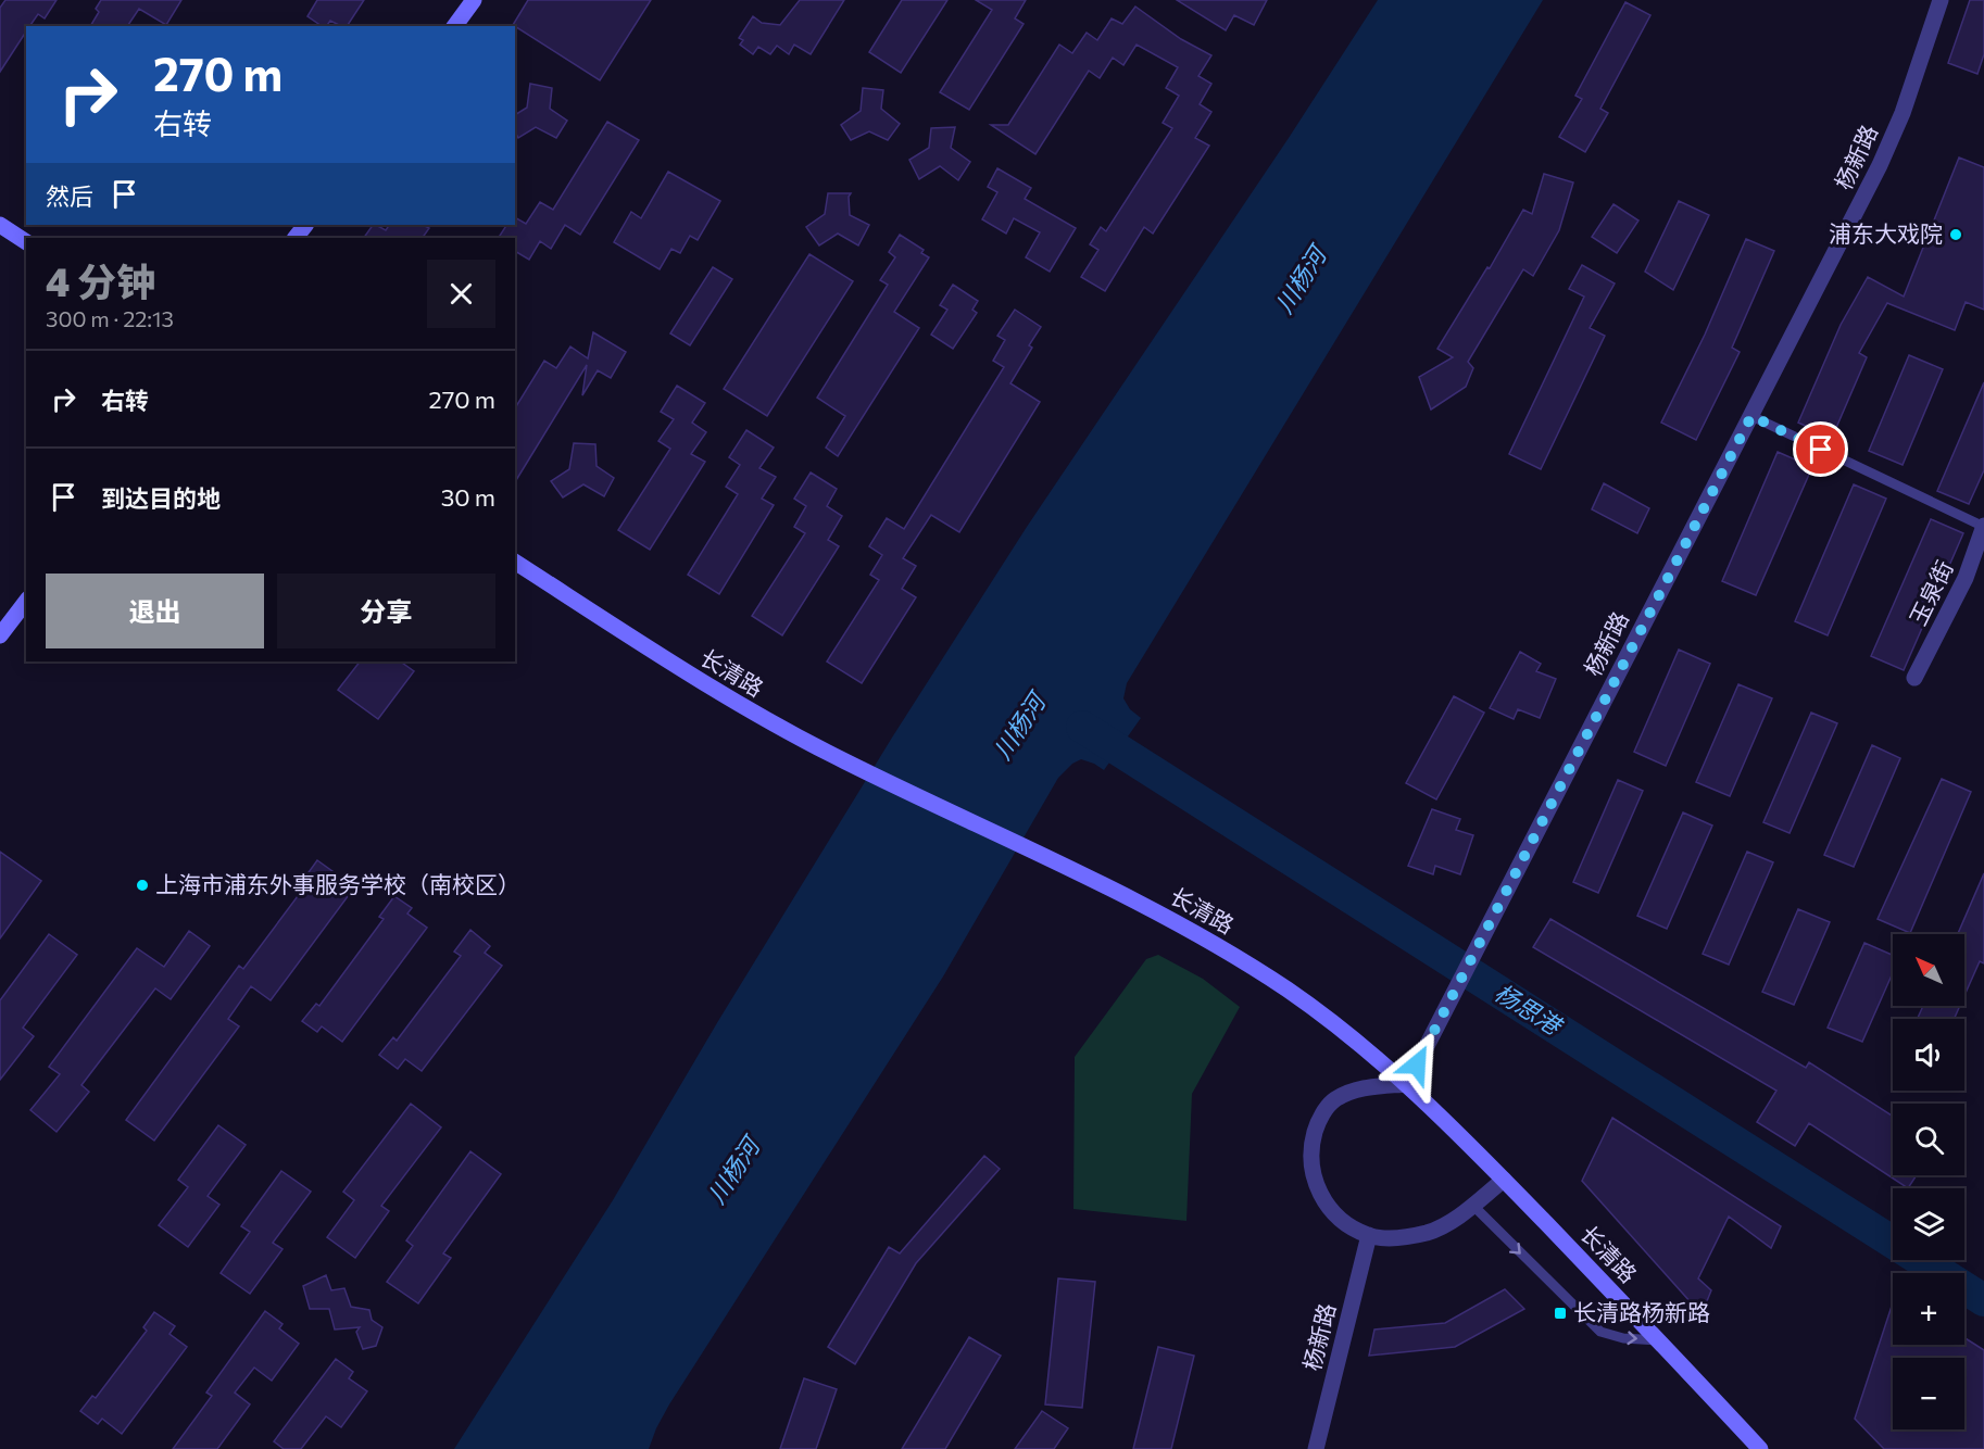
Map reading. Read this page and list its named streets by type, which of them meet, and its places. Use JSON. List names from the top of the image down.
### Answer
{
  "streets": {
    "main road": ["长清路"],
    "street": ["杨新路", "玉泉街"]
  },
  "crossings": [
    ["杨新路", "长清路"]
  ],
  "water": ["川杨河", "杨思港"],
  "places": {
    "other": ["浦东大戏院", "上海市浦东外事服务学校（南校区）"],
    "transit": ["长清路杨新路"]
  },
  "north": "top left",
  "page": {
    "turn": ["270 m", "右转"],
    "then": "然后",
    "heading": ["4 分钟", "300 m · 22:13"],
    "list": [
      {
        "name": "右转",
        "value": "270 m"
      },
      {
        "name": "到达目的地",
        "value": "30 m"
      }
    ],
    "buttons": ["退出", "分享"],
    "map_buttons": ["+", "−"]
  }
}
